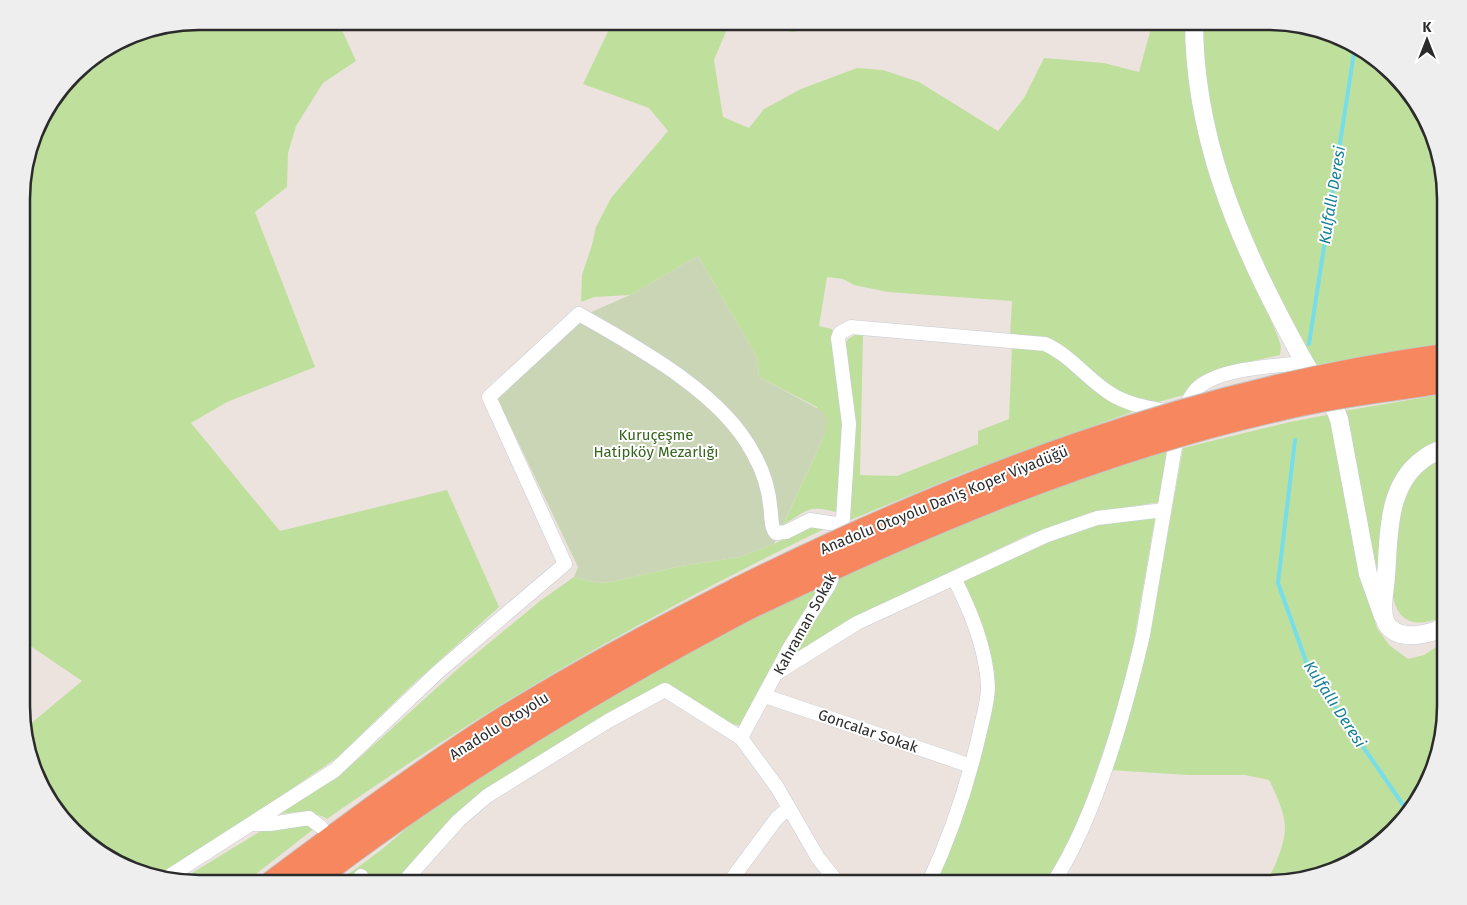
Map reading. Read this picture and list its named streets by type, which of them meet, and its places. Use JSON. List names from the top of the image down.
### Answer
{
  "streets": {
    "highway": ["Anadolu Otoyolu Daniş Koper Viyadüğü", "Anadolu Otoyolu"],
    "street": ["Kahraman Sokak", "Goncalar Sokak"]
  },
  "crossings": [
    ["Anadolu Otoyolu Daniş Koper Viyadüğü", "Anadolu Otoyolu"],
    ["Kahraman Sokak", "Goncalar Sokak"]
  ],
  "water": ["Kulfallı Deresi"],
  "parks": ["Kuruçeşme Hatipköy Mezarlığı"],
  "north": "top"
}
